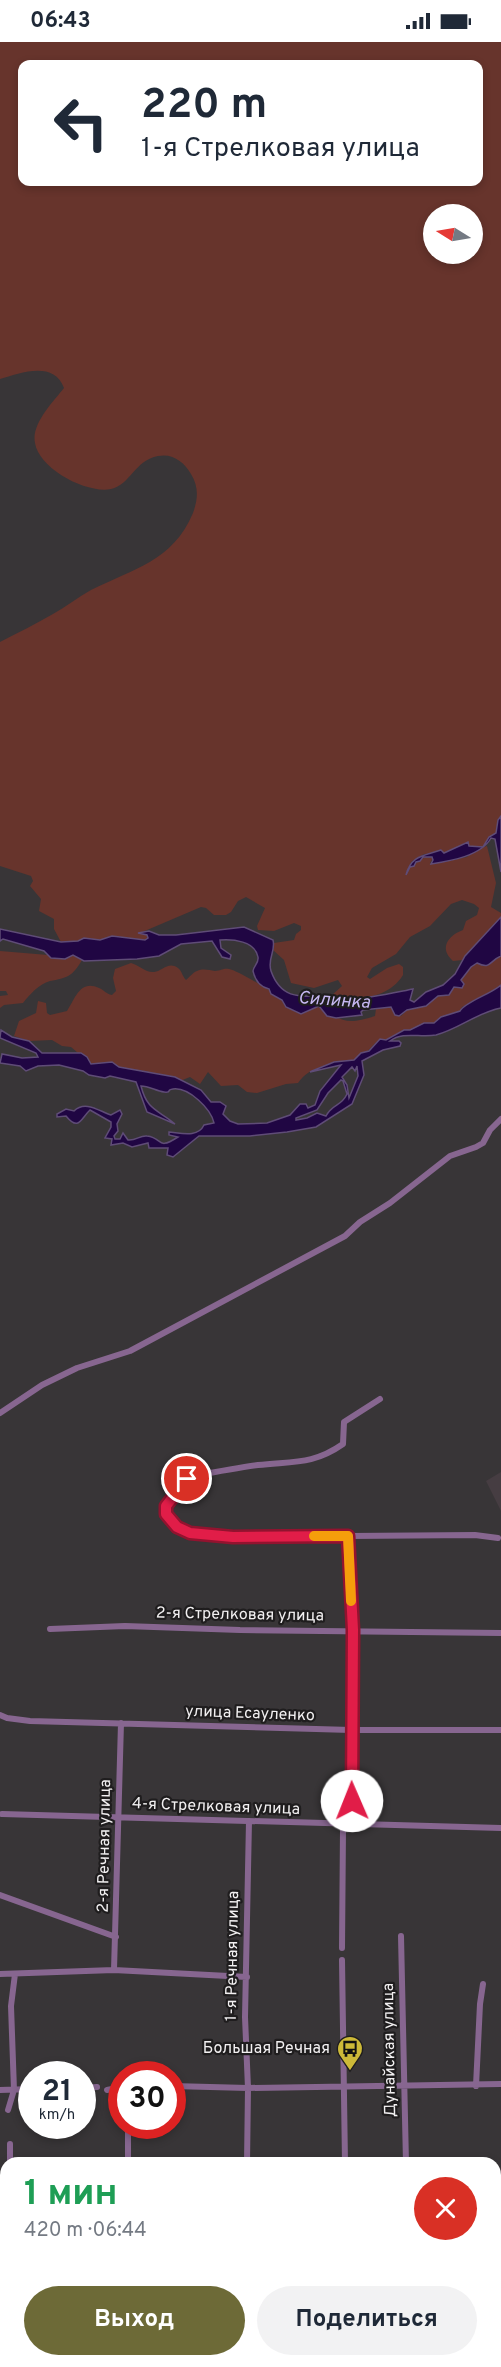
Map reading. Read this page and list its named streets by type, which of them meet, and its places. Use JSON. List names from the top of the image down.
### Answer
{
  "streets": {
    "street": [
      "2-я Стрелковая улица",
      "улица Есауленко",
      "4-я Стрелковая улица",
      "2-я Речная улица",
      "1-я Речная улица",
      "Дунайская улица"
    ]
  },
  "crossings": [
    ["улица Есауленко", "2-я Речная улица"],
    ["4-я Стрелковая улица", "2-я Речная улица"],
    ["4-я Стрелковая улица", "1-я Речная улица"]
  ],
  "water": ["Силинка"],
  "places": {
    "bus stop": ["Большая Речная"]
  },
  "north": "left",
  "page": {
    "status": "06:43",
    "turn": ["220 m", "1-я Стрелковая улица"],
    "speed": "21 km/h",
    "limit": "30",
    "heading": ["1 мин", "420 m · 06:44"],
    "buttons": ["Выход", "Поделиться"]
  }
}
